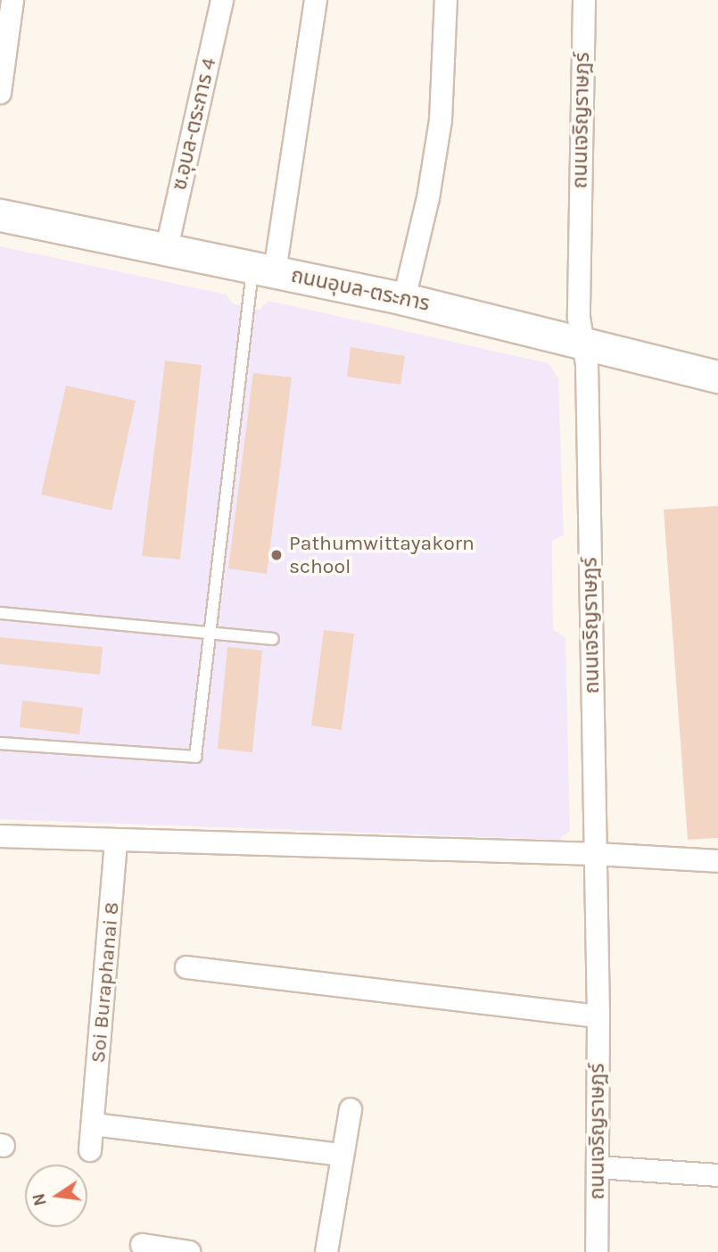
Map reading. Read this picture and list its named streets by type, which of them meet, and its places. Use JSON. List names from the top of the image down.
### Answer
{
  "streets": {
    "main road": ["ถนนอุบล-ตระการ"],
    "street": ["ถนนเจริญราษฎร์", "ซ.อุบล-ตระการ 4", "Soi Buraphanai 8"]
  },
  "crossings": [
    ["ถนนเจริญราษฎร์", "ถนนอุบล-ตระการ"],
    ["ซ.อุบล-ตระการ 4", "ถนนอุบล-ตระการ"]
  ],
  "places": ["Pathumwittayakorn school"],
  "north": "left"
}
